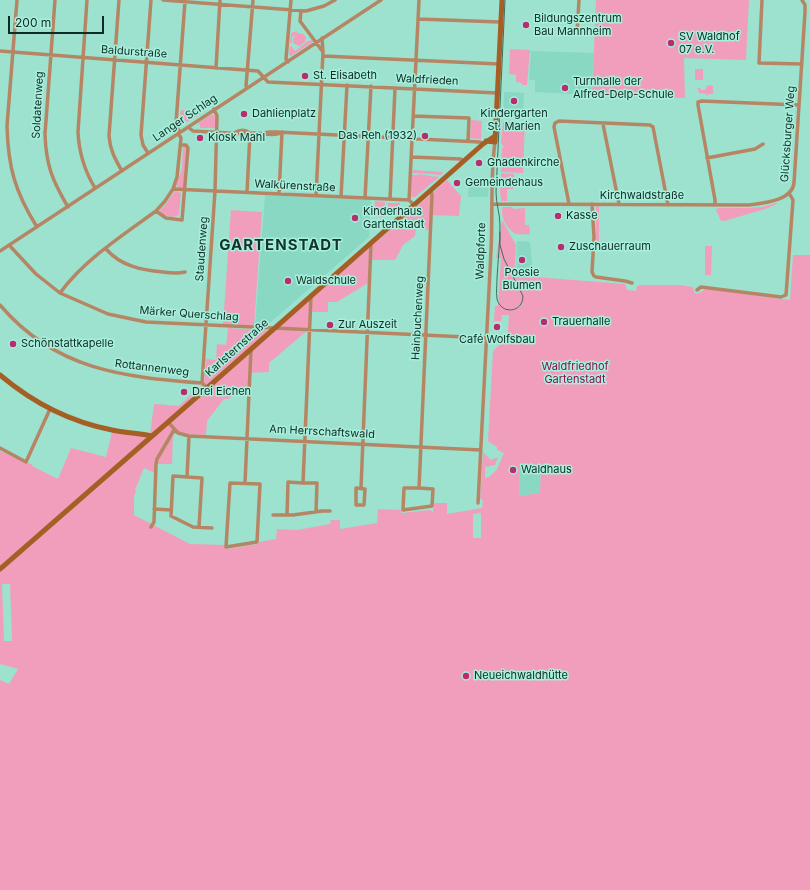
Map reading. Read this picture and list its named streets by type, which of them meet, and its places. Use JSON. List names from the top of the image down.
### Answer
{
  "streets": {
    "street": [
      "Baldurstraße",
      "Waldfrieden",
      "Soldatenweg",
      "Langer Schlag",
      "Glücksburger Weg",
      "Walkürenstraße",
      "Kirchwaldstraße",
      "Staudenweg",
      "Waldpforte",
      "Märker Querschlag",
      "Hainbuchenweg",
      "Karlsternstraße",
      "Rottannenweg",
      "Am Herrschaftswald"
    ]
  },
  "crossings": [
    ["Baldurstraße", "Waldfrieden"],
    ["Baldurstraße", "Soldatenweg"],
    ["Baldurstraße", "Langer Schlag"],
    ["Waldfrieden", "Langer Schlag"],
    ["Waldfrieden", "Waldpforte"],
    ["Soldatenweg", "Langer Schlag"],
    ["Langer Schlag", "Staudenweg"],
    ["Langer Schlag", "Märker Querschlag"],
    ["Glücksburger Weg", "Kirchwaldstraße"],
    ["Walkürenstraße", "Staudenweg"],
    ["Kirchwaldstraße", "Waldpforte"],
    ["Staudenweg", "Märker Querschlag"],
    ["Staudenweg", "Rottannenweg"],
    ["Waldpforte", "Märker Querschlag"],
    ["Waldpforte", "Karlsternstraße"],
    ["Waldpforte", "Am Herrschaftswald"],
    ["Märker Querschlag", "Hainbuchenweg"],
    ["Märker Querschlag", "Karlsternstraße"],
    ["Hainbuchenweg", "Karlsternstraße"],
    ["Hainbuchenweg", "Am Herrschaftswald"]
  ],
  "districts": ["GARTENSTADT"],
  "parks": ["Waldfriedhof Gartenstadt"],
  "places": [
    "Bildungszentrum Bau Mannheim",
    "SV Waldhof 07 e.V.",
    "St. Elisabeth",
    "Turnhalle der Alfred-Delp-Schule",
    "Kindergarten St. Marien",
    "Dahlienplatz",
    "Das Reh (1932)",
    "Kiosk Mahl",
    "Gnadenkirche",
    "Gemeindehaus",
    "Kasse",
    "Kinderhaus Gartenstadt",
    "Zuschauerraum",
    "Poesie Blumen",
    "Waldschule",
    "Trauerhalle",
    "Zur Auszeit",
    "Café Wolfsbau",
    "Schönstattkapelle",
    "Drei Eichen",
    "Waldhaus",
    "Neueichwaldhütte"
  ],
  "scale_bar": "200 m"
}
